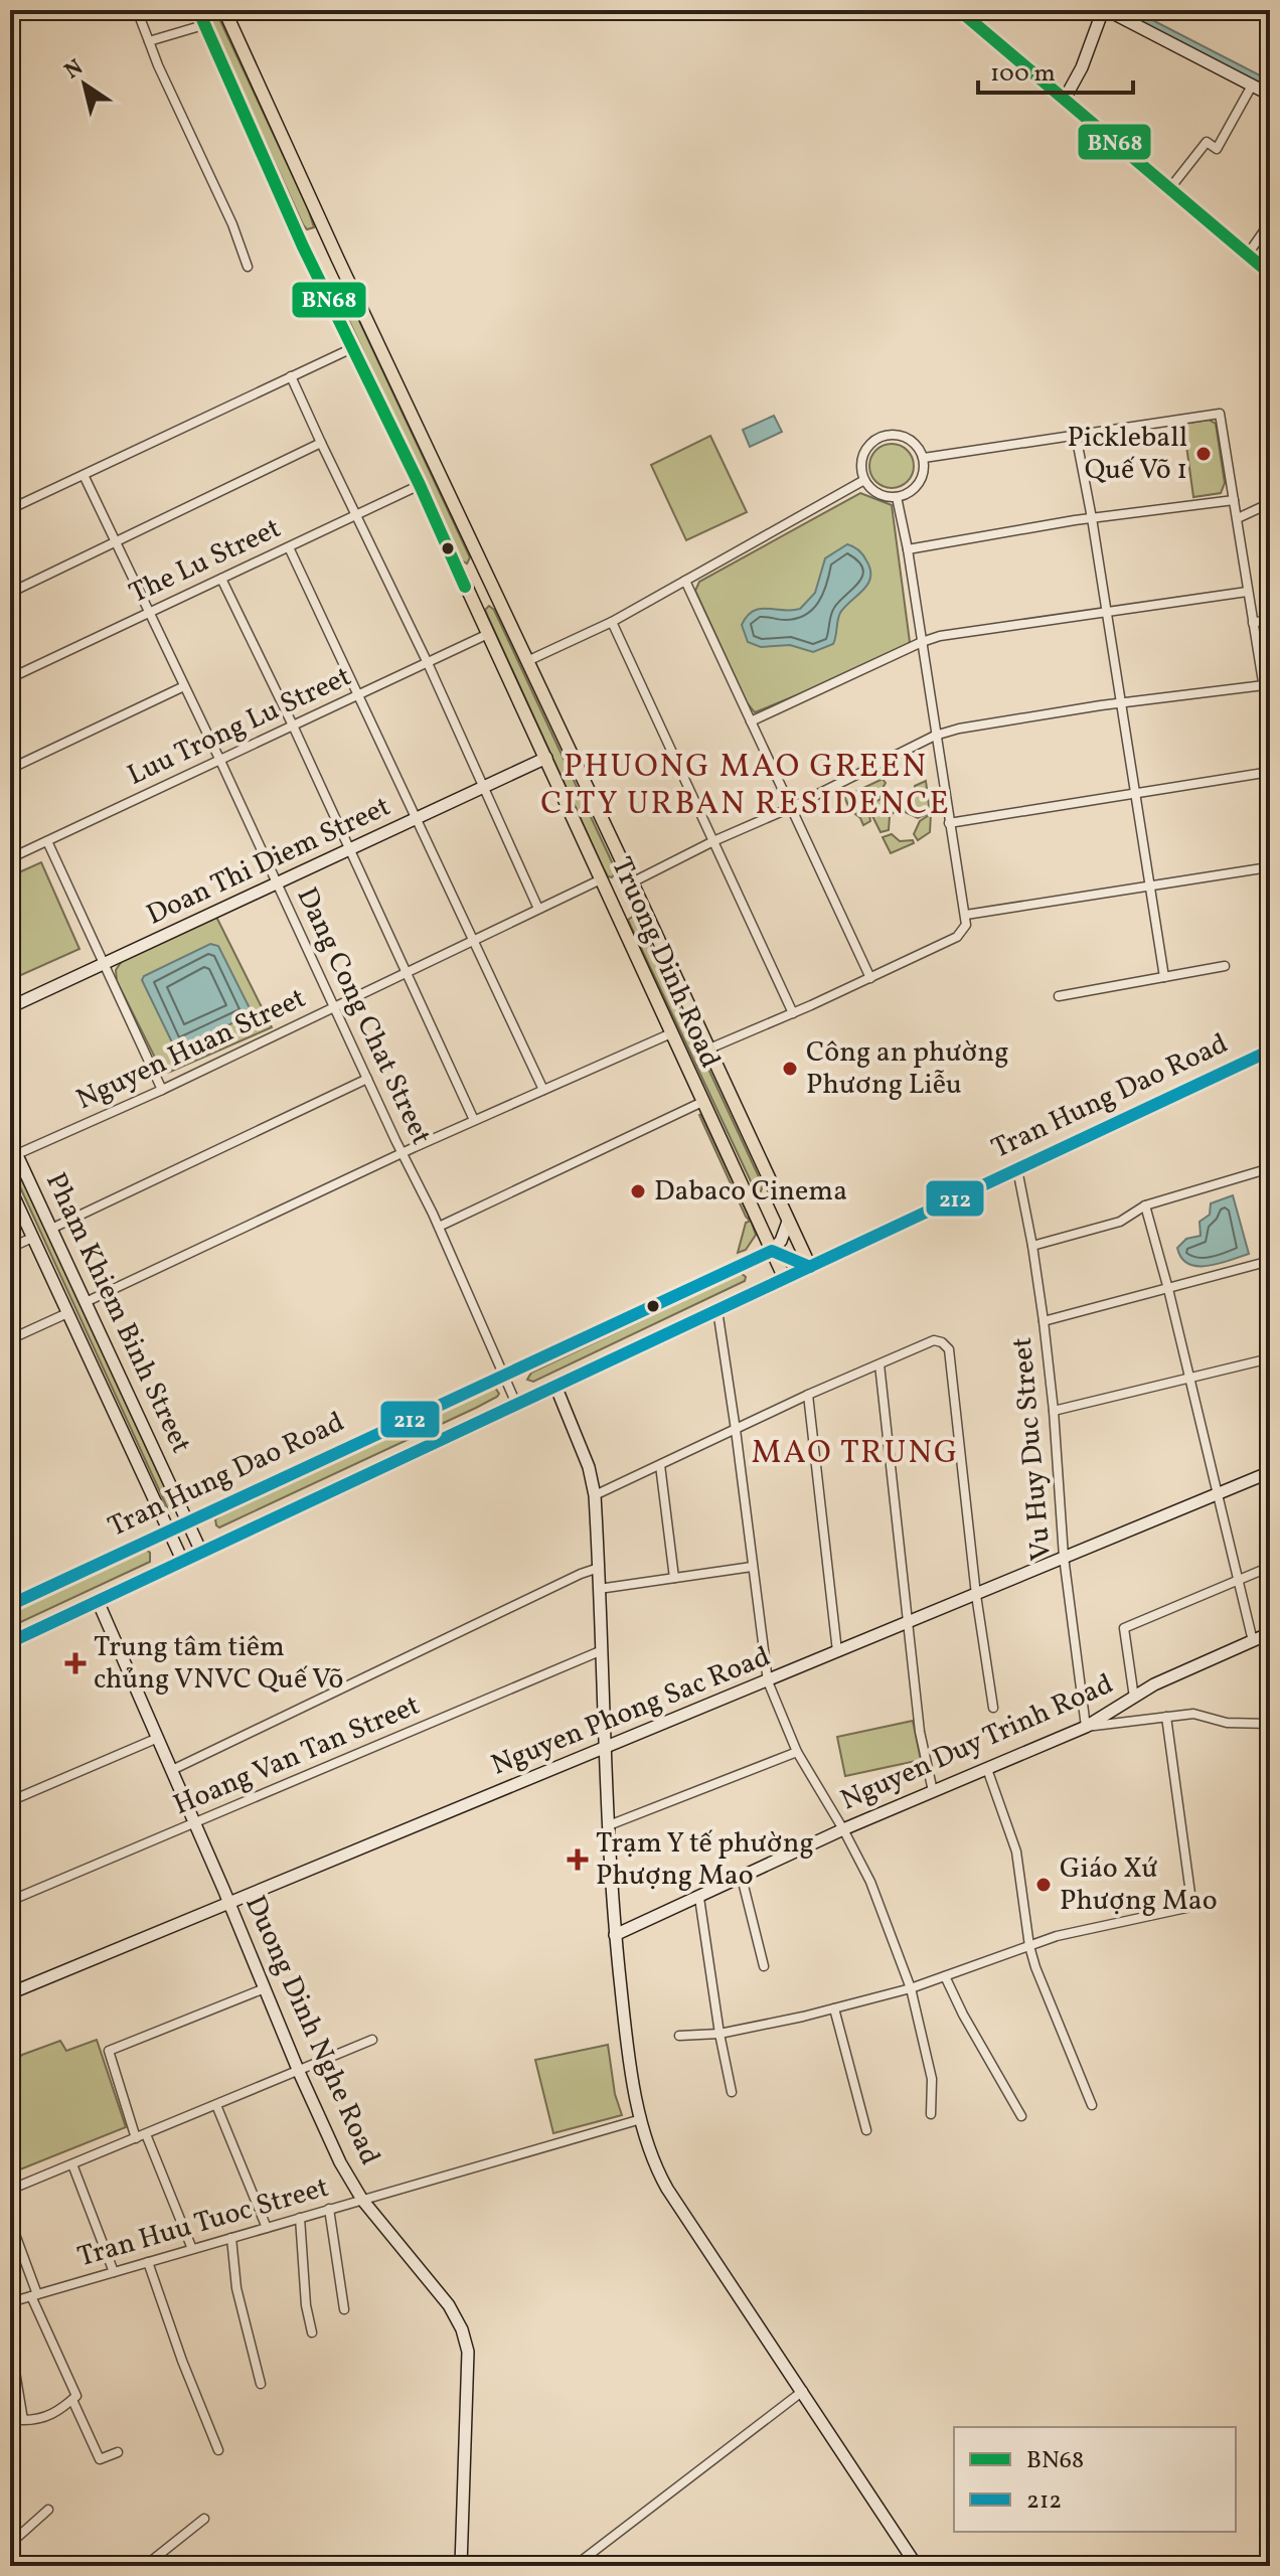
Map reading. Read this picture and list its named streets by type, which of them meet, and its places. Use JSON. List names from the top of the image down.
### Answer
{
  "streets": {
    "highway": ["Tran Hung Dao Road"],
    "main road": ["Truong Dinh Road"],
    "street": [
      "The Lu Street",
      "Luu Trong Lu Street",
      "Doan Thi Diem Street",
      "Dang Cong Chat Street",
      "Nguyen Huan Street",
      "Pham Khiem Binh Street",
      "Vu Huy Duc Street",
      "Nguyen Phong Sac Road",
      "Nguyen Duy Trinh Road",
      "Hoang Van Tan Street",
      "Duong Dinh Nghe Road",
      "Tran Huu Tuoc Street"
    ]
  },
  "crossings": [
    ["The Lu Street", "Truong Dinh Road"],
    ["The Lu Street", "Dang Cong Chat Street"],
    ["Luu Trong Lu Street", "Truong Dinh Road"],
    ["Luu Trong Lu Street", "Dang Cong Chat Street"],
    ["Doan Thi Diem Street", "Truong Dinh Road"],
    ["Doan Thi Diem Street", "Dang Cong Chat Street"],
    ["Truong Dinh Road", "Nguyen Huan Street"],
    ["Truong Dinh Road", "Tran Hung Dao Road"],
    ["Dang Cong Chat Street", "Nguyen Huan Street"],
    ["Dang Cong Chat Street", "Tran Hung Dao Road"],
    ["Nguyen Huan Street", "Pham Khiem Binh Street"],
    ["Tran Hung Dao Road", "Pham Khiem Binh Street"],
    ["Tran Hung Dao Road", "Vu Huy Duc Street"],
    ["Tran Hung Dao Road", "Duong Dinh Nghe Road"],
    ["Vu Huy Duc Street", "Nguyen Phong Sac Road"],
    ["Vu Huy Duc Street", "Nguyen Duy Trinh Road"],
    ["Nguyen Phong Sac Road", "Duong Dinh Nghe Road"],
    ["Hoang Van Tan Street", "Duong Dinh Nghe Road"],
    ["Duong Dinh Nghe Road", "Tran Huu Tuoc Street"]
  ],
  "districts": ["PHUONG MAO GREEN CITY URBAN RESIDENCE", "MAO TRUNG"],
  "places": {
    "other": [
      "Pickleball Quế Võ 1",
      "Công an phường Phương Liễu",
      "Dabaco Cinema",
      "Giáo Xứ Phượng Mao"
    ],
    "health": ["Trung tâm tiêm chủng VNVC Quế Võ", "Trạm Y tế phường Phượng Mao"]
  },
  "lines": ["transit line BN68", "transit line 212"],
  "legend": ["BN68", "212"],
  "scale_bar": "100 m",
  "north": "top left"
}
